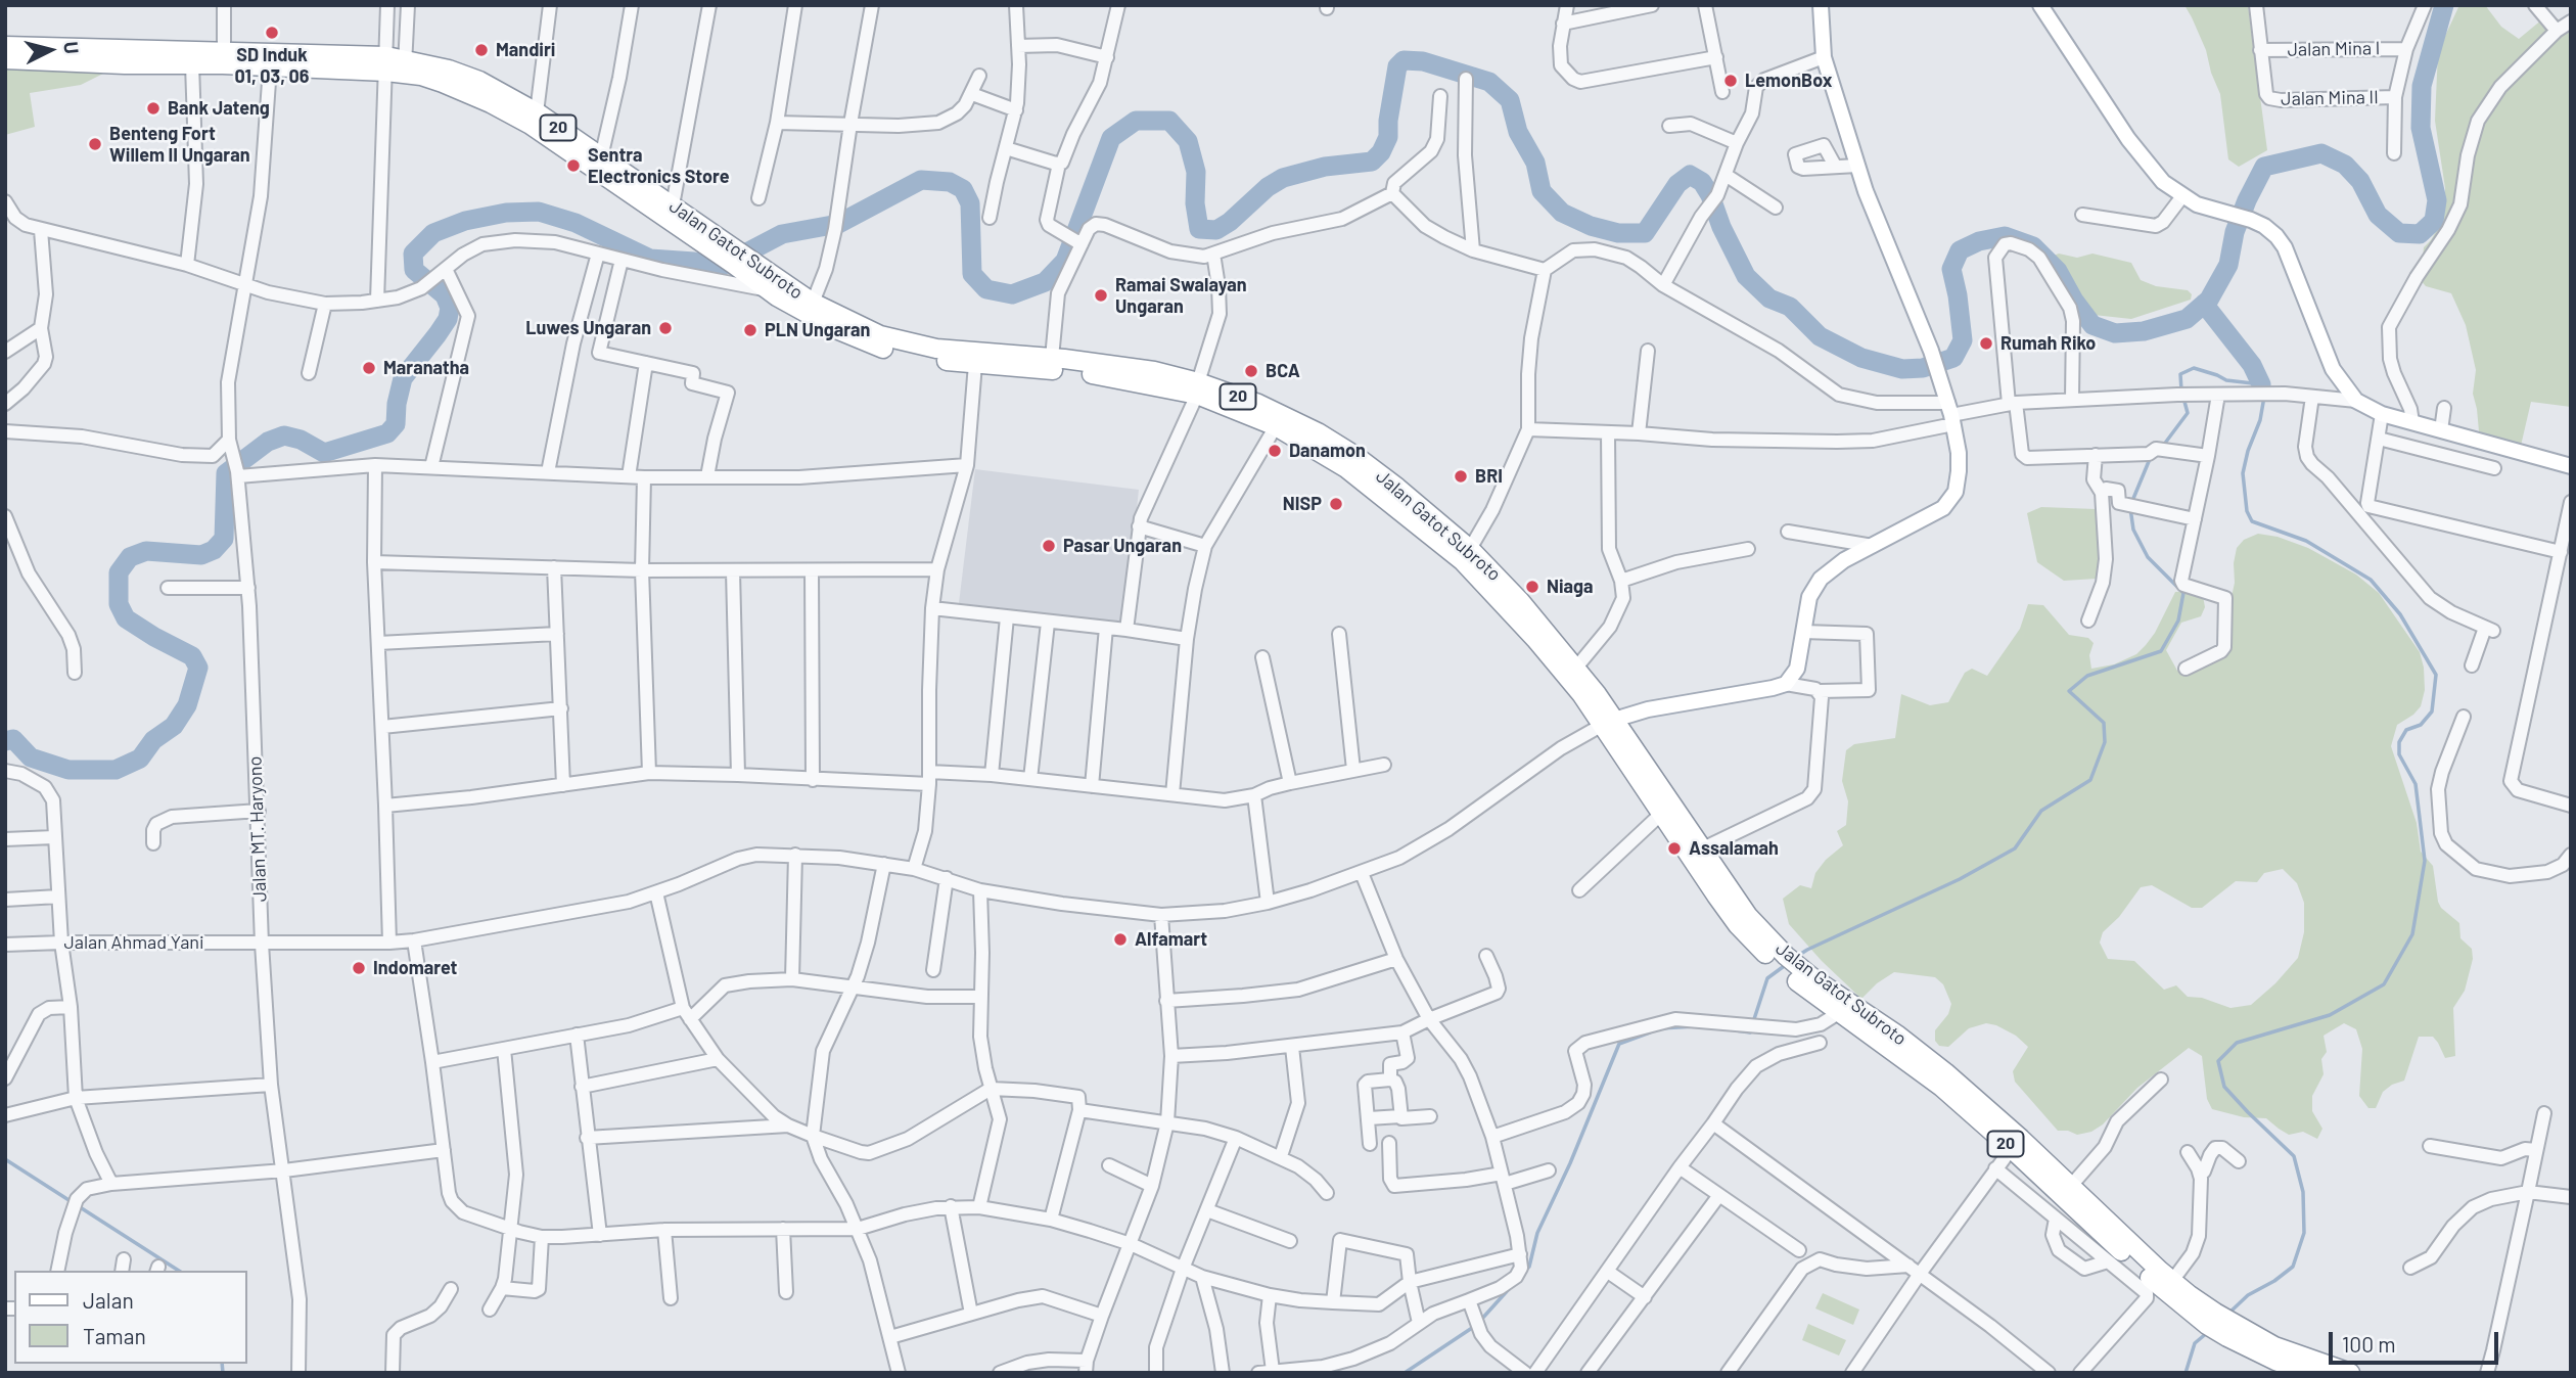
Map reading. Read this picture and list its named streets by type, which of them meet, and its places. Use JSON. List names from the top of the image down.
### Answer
{
  "streets": {
    "highway": ["20", "Jalan Gatot Subroto"],
    "street": [
      "Jalan Mina I",
      "Jalan Mina II",
      "Jalan MT. Haryono",
      "Jalan Ahmad Yani"
    ]
  },
  "crossings": [
    ["Jalan Mina I", "Jalan Mina II"],
    ["20", "Jalan Gatot Subroto"],
    ["20", "Jalan MT. Haryono"],
    ["Jalan Gatot Subroto", "Jalan Ahmad Yani"],
    ["Jalan MT. Haryono", "Jalan Ahmad Yani"]
  ],
  "places": [
    "SD Induk 01, 03, 06",
    "Mandiri",
    "LemonBox",
    "Bank Jateng",
    "Benteng Fort Willem II Ungaran",
    "Sentra Electronics Store",
    "Ramai Swalayan Ungaran",
    "Luwes Ungaran",
    "PLN Ungaran",
    "Rumah Riko",
    "Maranatha",
    "BCA",
    "Danamon",
    "BRI",
    "NISP",
    "Pasar Ungaran",
    "Niaga",
    "Assalamah",
    "Alfamart",
    "Indomaret"
  ],
  "legend": ["Jalan", "Taman"],
  "scale_bar": "100 m",
  "north": "right"
}
